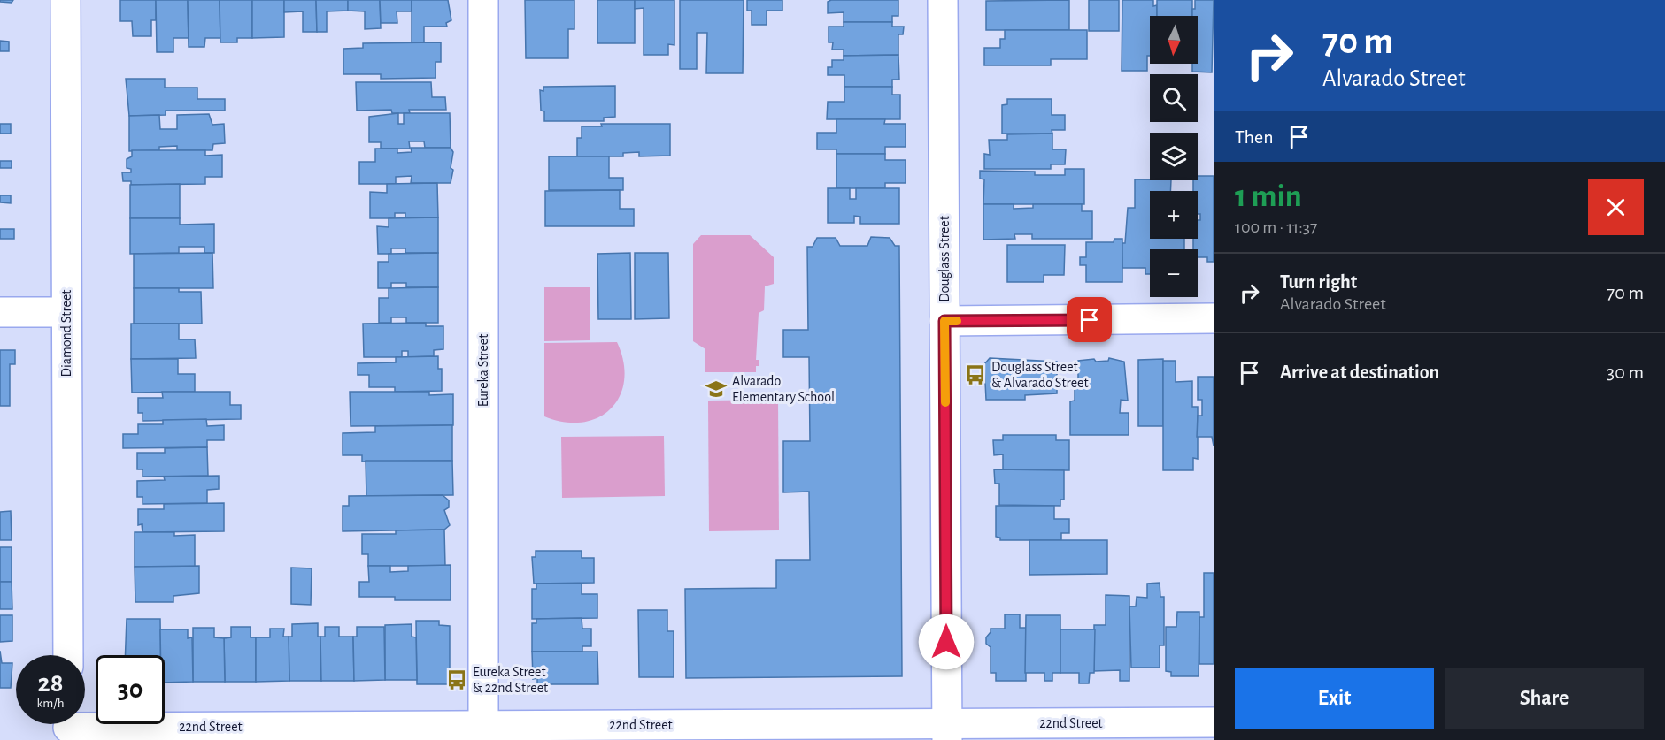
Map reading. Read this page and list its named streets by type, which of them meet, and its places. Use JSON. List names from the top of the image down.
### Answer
{
  "streets": {
    "street": [
      "Douglass Street",
      "Diamond Street",
      "Eureka Street",
      "22nd Street"
    ]
  },
  "crossings": [
    ["Douglass Street", "22nd Street"],
    ["Eureka Street", "22nd Street"]
  ],
  "places": {
    "bus stop": ["Douglass Street & Alvarado Street", "Eureka Street & 22nd Street"],
    "school or university": ["Alvarado Elementary School"]
  },
  "north": "bottom",
  "page": {
    "turn": ["70 m", "Alvarado Street"],
    "map_buttons": ["+", "−"],
    "then": "Then",
    "heading": ["1 min", "100 m · 11:37"],
    "list": [
      {
        "name": "Turn right",
        "note": "Alvarado Street",
        "value": "70 m"
      },
      {
        "name": "Arrive at destination",
        "value": "30 m"
      }
    ],
    "speed": "28 km/h",
    "limit": "30",
    "buttons": ["Exit", "Share"]
  }
}
